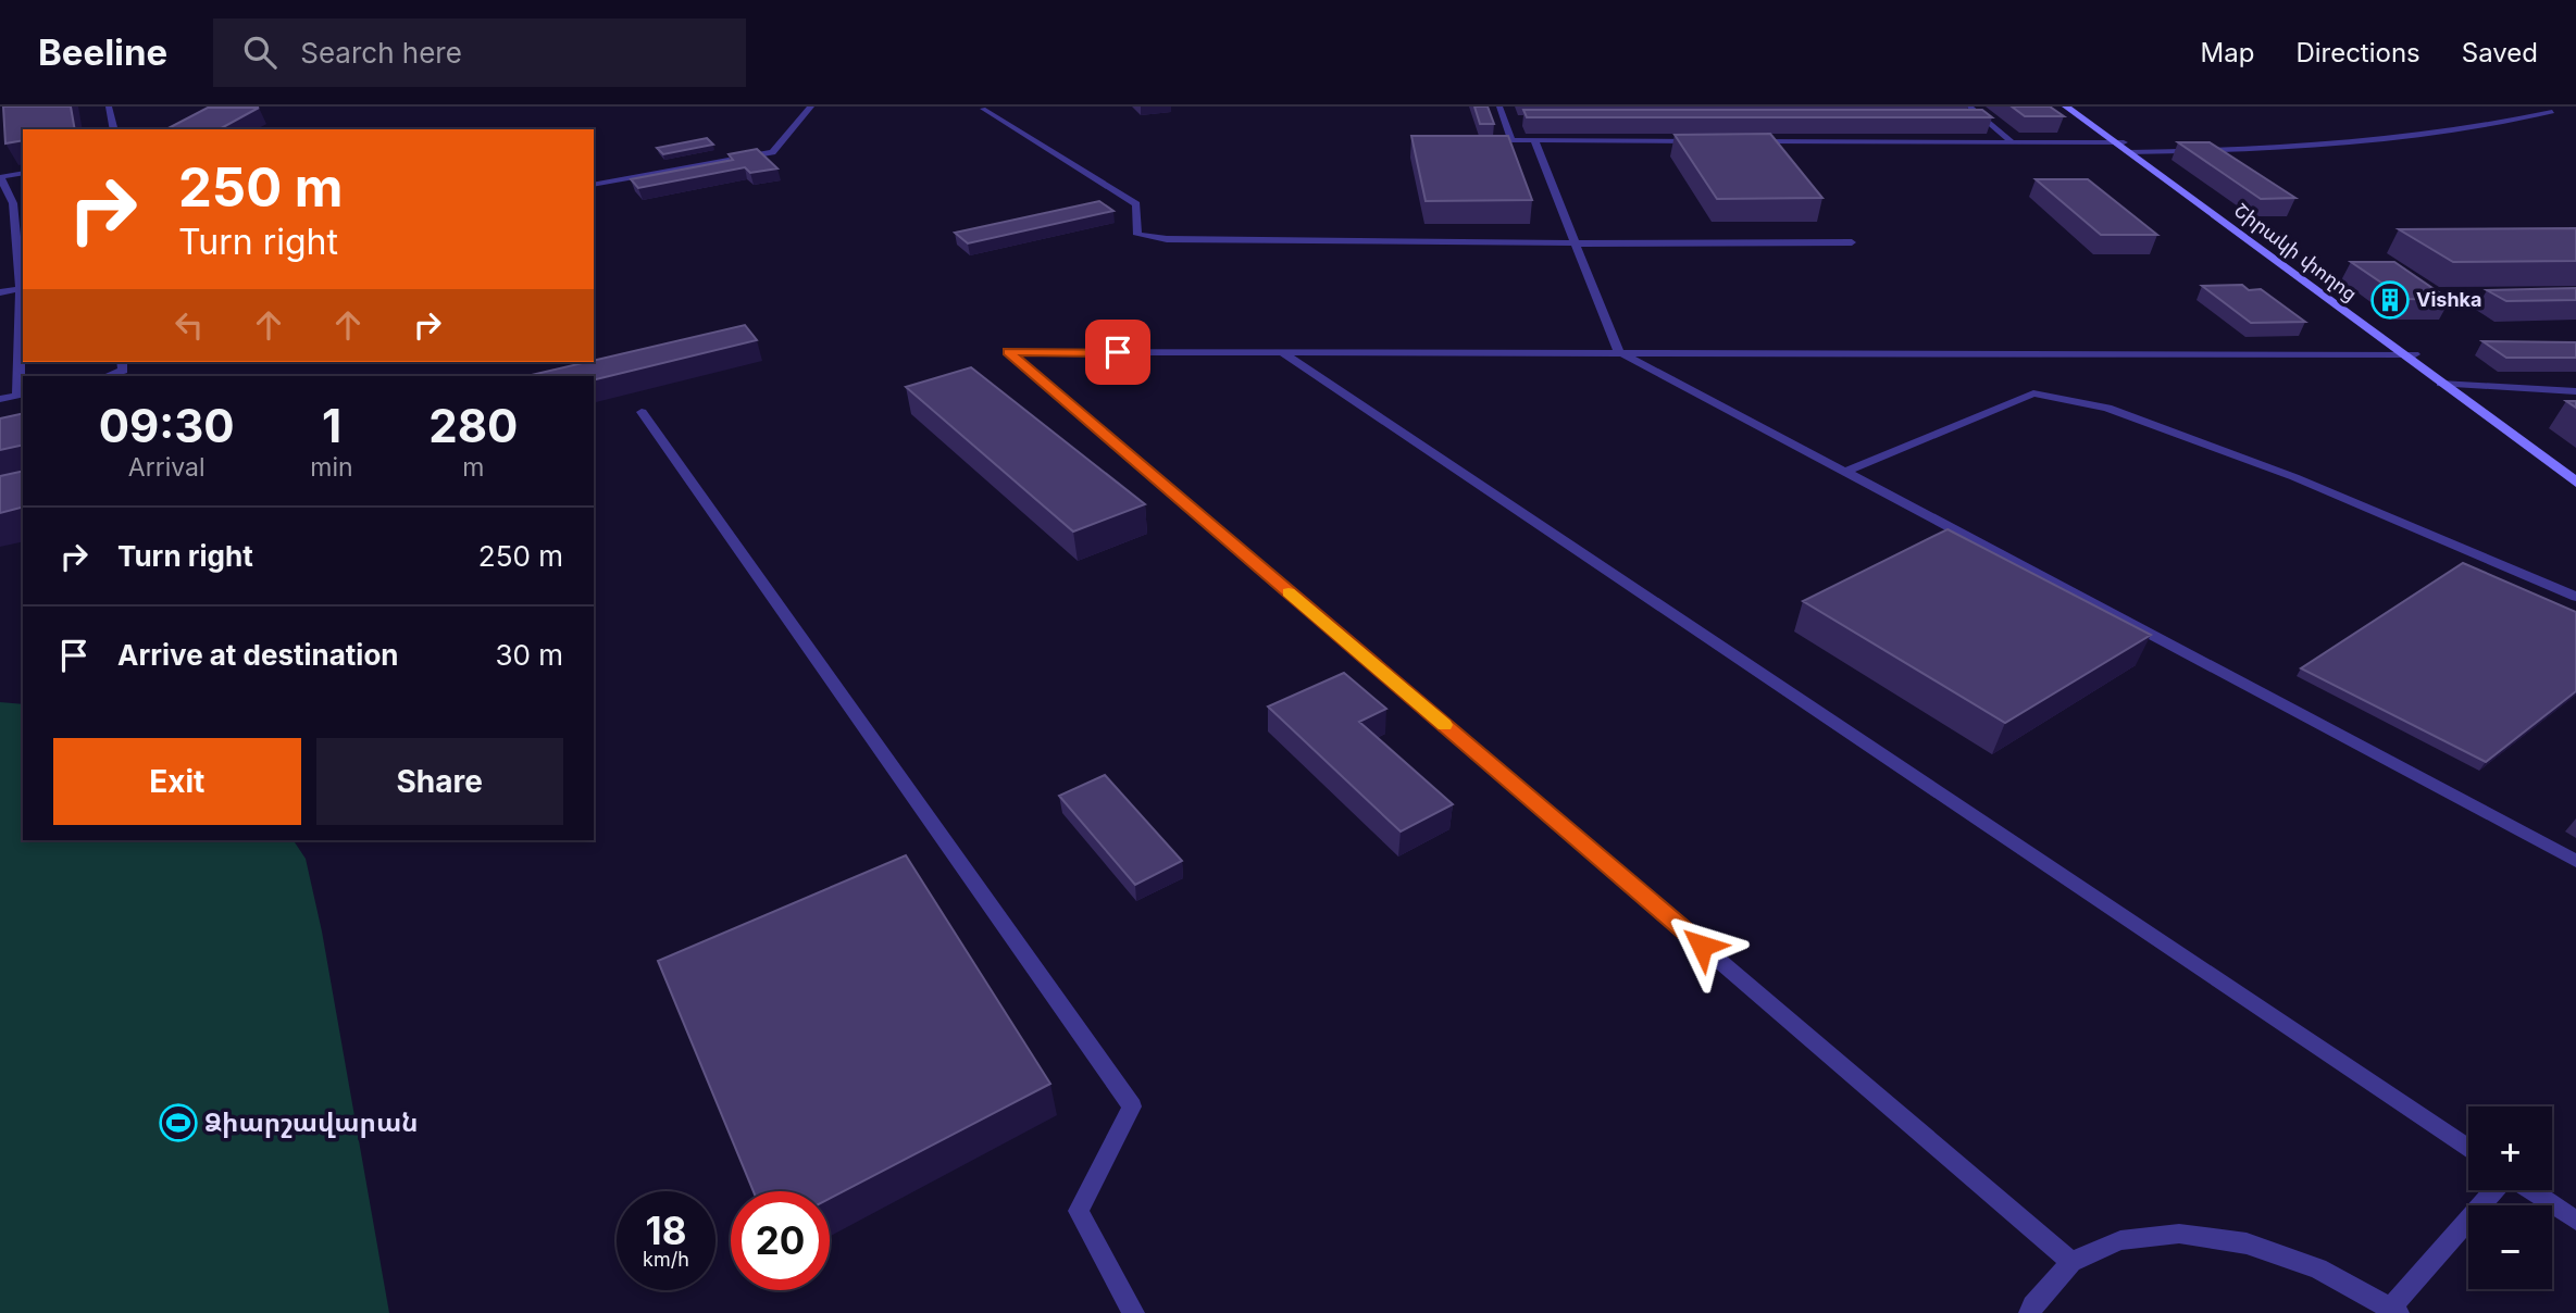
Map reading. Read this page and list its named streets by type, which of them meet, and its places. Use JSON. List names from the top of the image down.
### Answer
{
  "streets": {
    "main road": ["Շիրակի փողոց"]
  },
  "places": {
    "building": ["Vishka"],
    "sports": ["Ձիարշավարան"]
  },
  "page": {
    "header": "Beeline",
    "search": "Search here",
    "nav": ["Map", "Directions", "Saved"],
    "turn": ["250 m", "Turn right"],
    "eta": [
      "09:30",
      "Arrival",
      "1",
      "min",
      "280",
      "m"
    ],
    "list": [
      {
        "name": "Turn right",
        "value": "250 m"
      },
      {
        "name": "Arrive at destination",
        "value": "30 m"
      }
    ],
    "buttons": ["Exit", "Share"],
    "map_buttons": ["+", "−"],
    "speed": "18 km/h",
    "limit": "20"
  }
}
